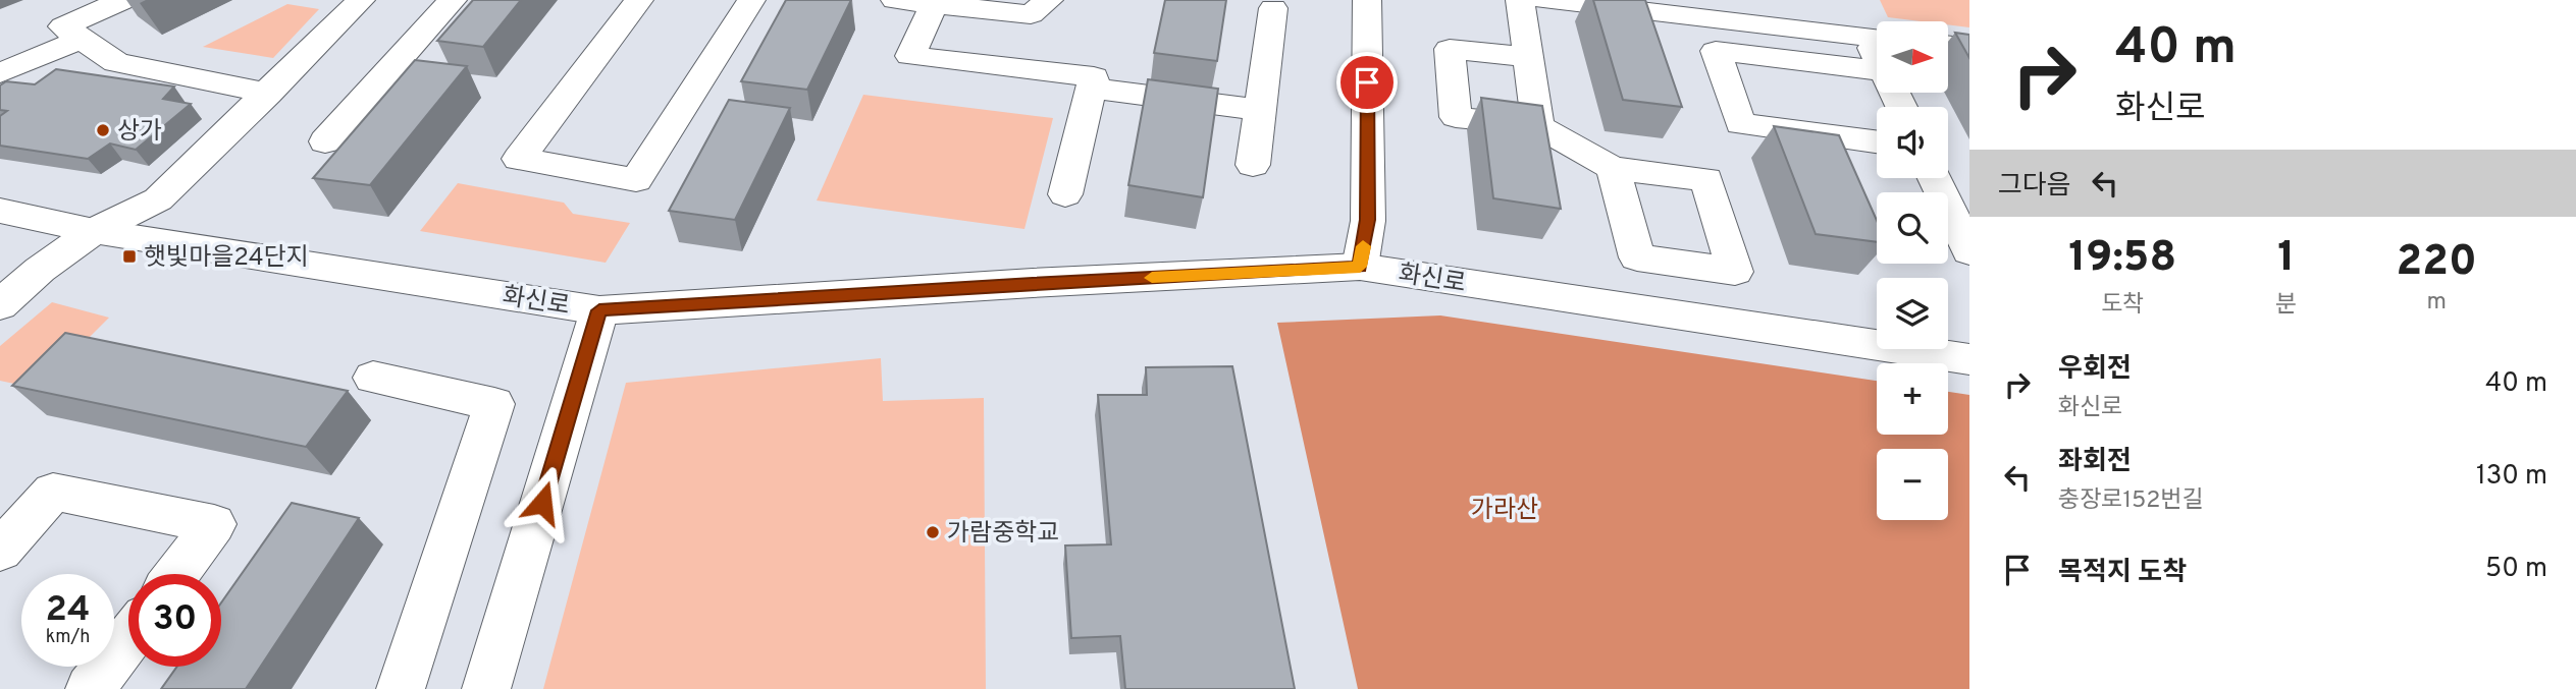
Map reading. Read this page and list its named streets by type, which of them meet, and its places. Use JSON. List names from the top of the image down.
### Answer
{
  "streets": {
    "main road": ["화신로"]
  },
  "parks": ["가라산"],
  "places": {
    "other": ["상가", "가람중학교"],
    "transit": ["햇빛마을24단지"]
  },
  "north": "right",
  "page": {
    "turn": ["40 m", "화신로"],
    "map_buttons": ["+", "−"],
    "then": "그다음",
    "eta": [
      "19:58",
      "도착",
      "1",
      "분",
      "220",
      "m"
    ],
    "list": [
      {
        "name": "우회전",
        "note": "화신로",
        "value": "40 m"
      },
      {
        "name": "좌회전",
        "note": "충장로152번길",
        "value": "130 m"
      },
      {
        "name": "목적지 도착",
        "value": "50 m"
      }
    ],
    "speed": "24 km/h",
    "limit": "30"
  }
}
